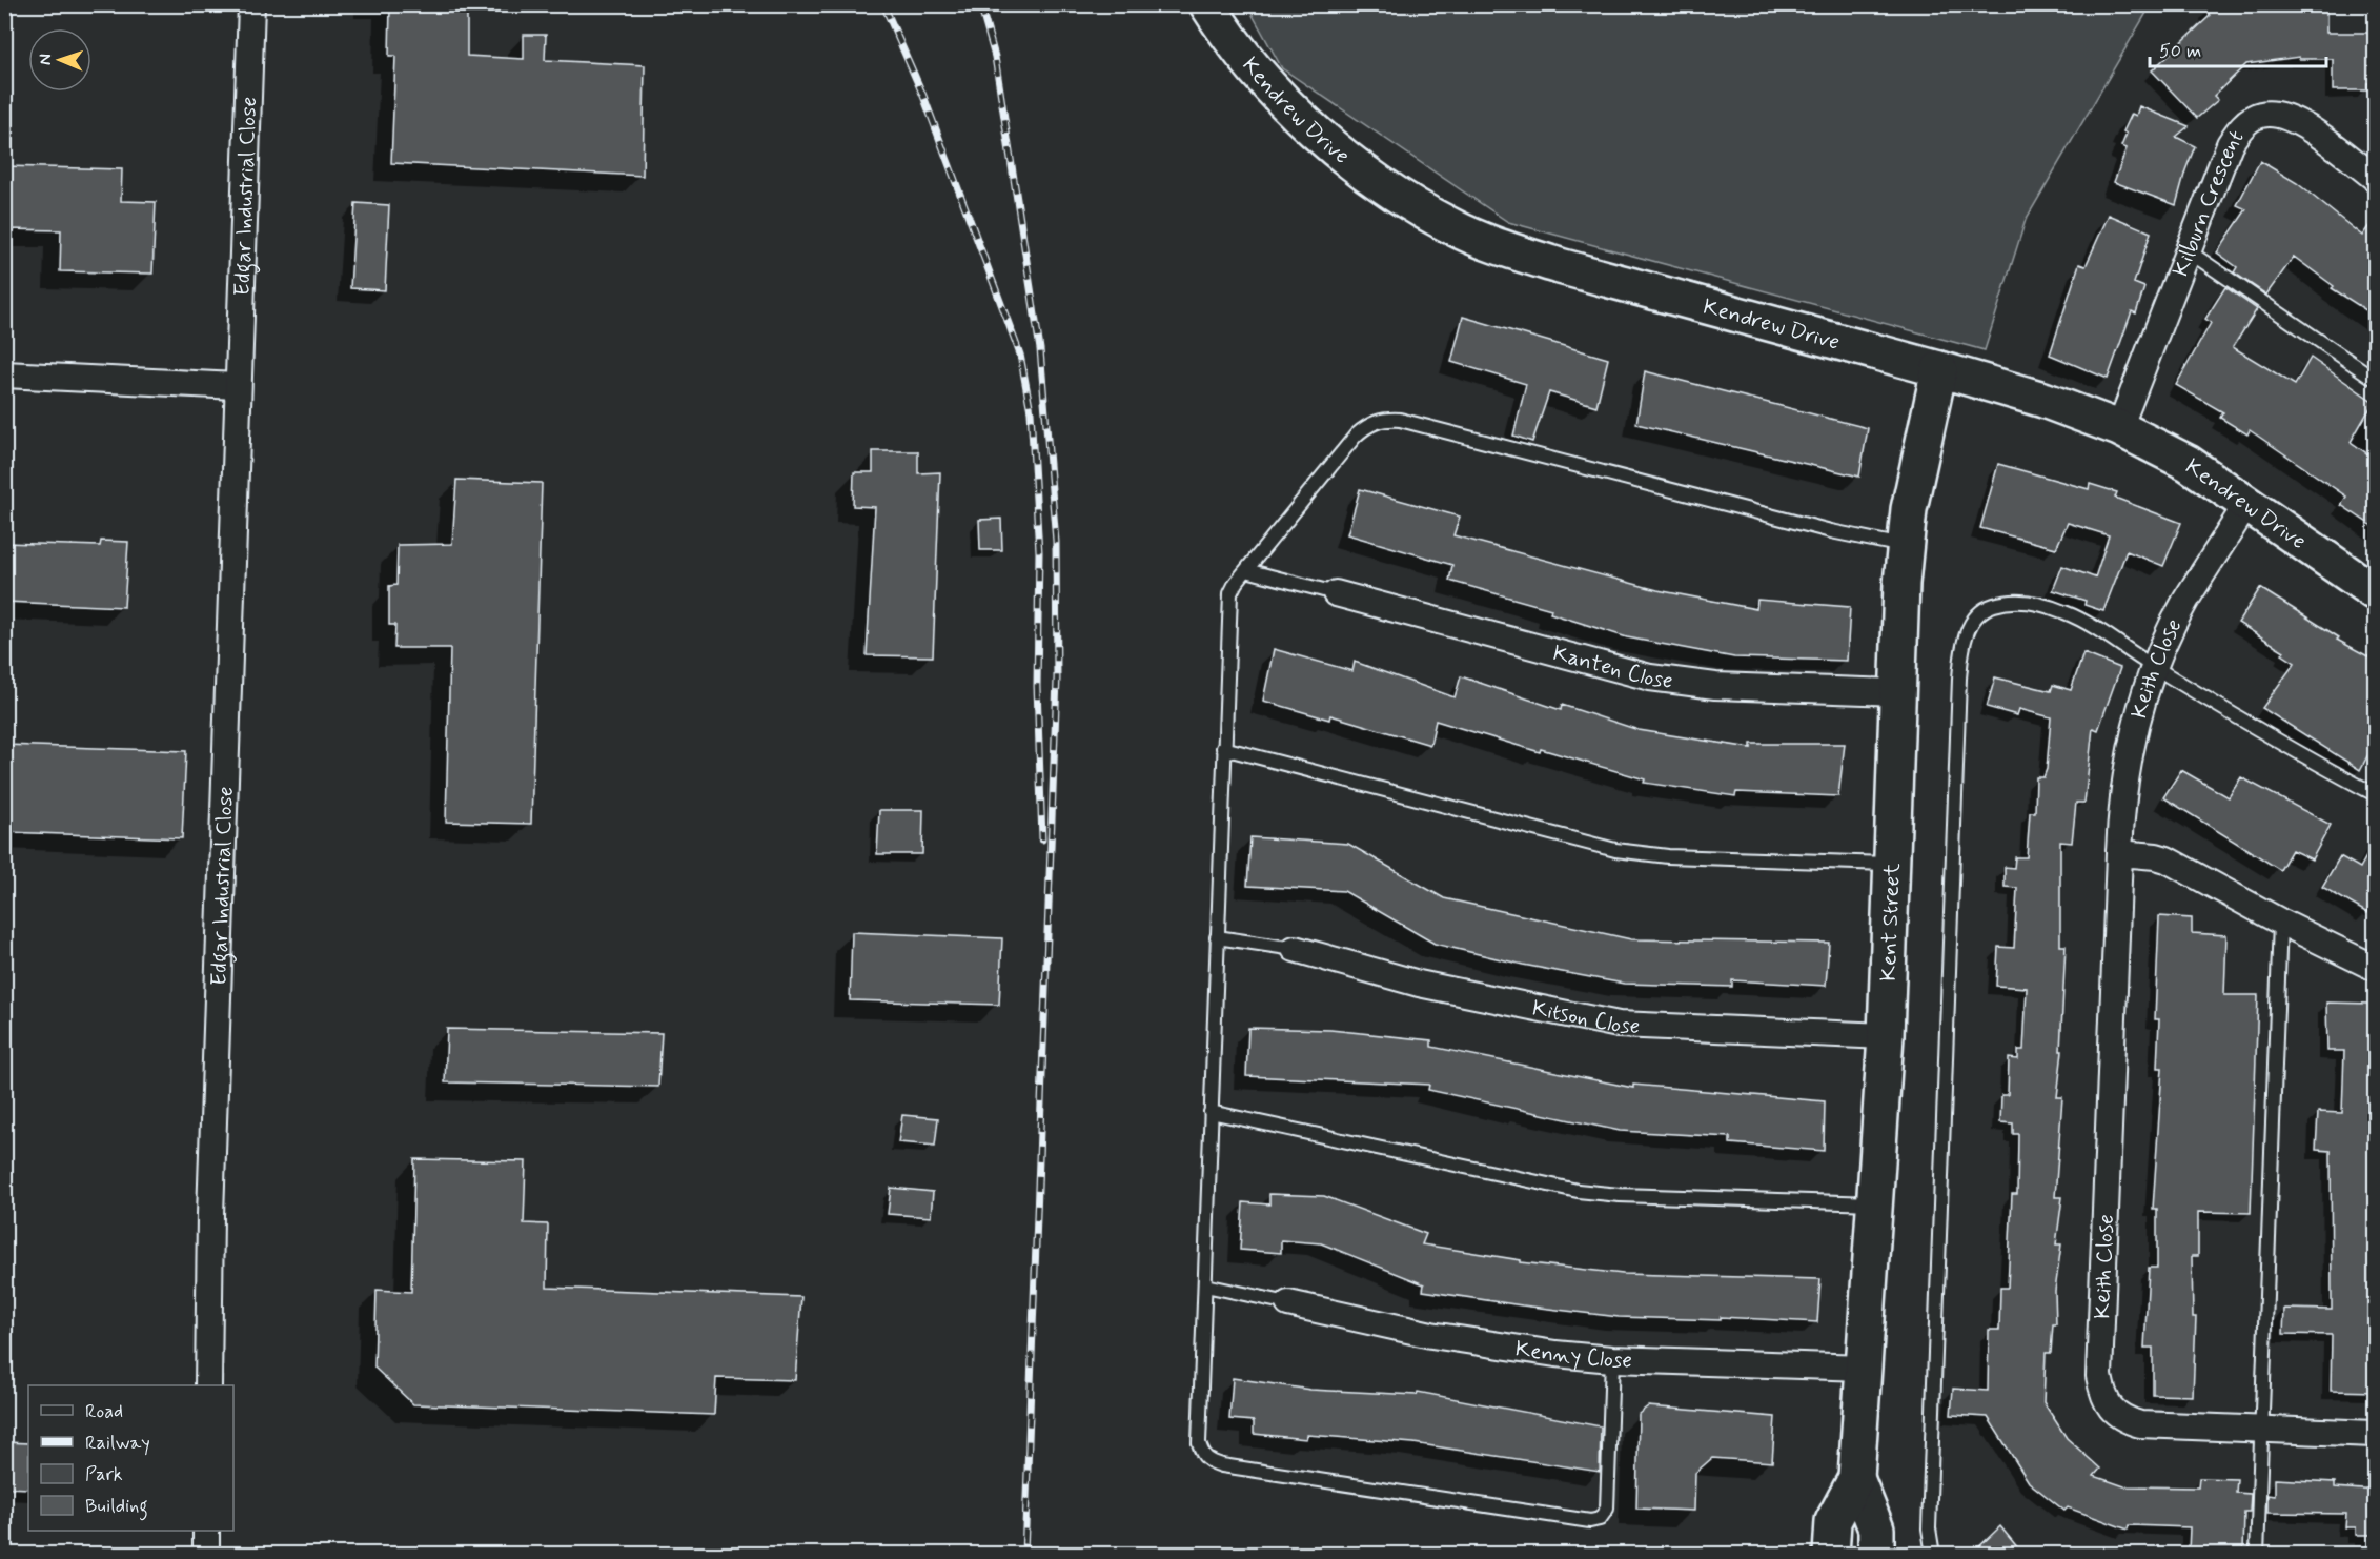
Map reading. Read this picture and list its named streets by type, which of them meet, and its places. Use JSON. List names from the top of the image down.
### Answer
{
  "streets": {
    "street": [
      "Kendrew Drive",
      "Edgar Industrial Close",
      "Kilburn Crescent",
      "Kanten Close",
      "Keith Close",
      "Kent Street",
      "Kitson Close",
      "Kenny Close"
    ]
  },
  "crossings": [
    ["Kendrew Drive", "Kilburn Crescent"],
    ["Kendrew Drive", "Keith Close"],
    ["Kendrew Drive", "Kent Street"],
    ["Kanten Close", "Kent Street"],
    ["Kent Street", "Kitson Close"],
    ["Kent Street", "Kenny Close"]
  ],
  "legend": [
    "Road",
    "Railway",
    "Park",
    "Building"
  ],
  "scale_bar": "50 m",
  "north": "left"
}
